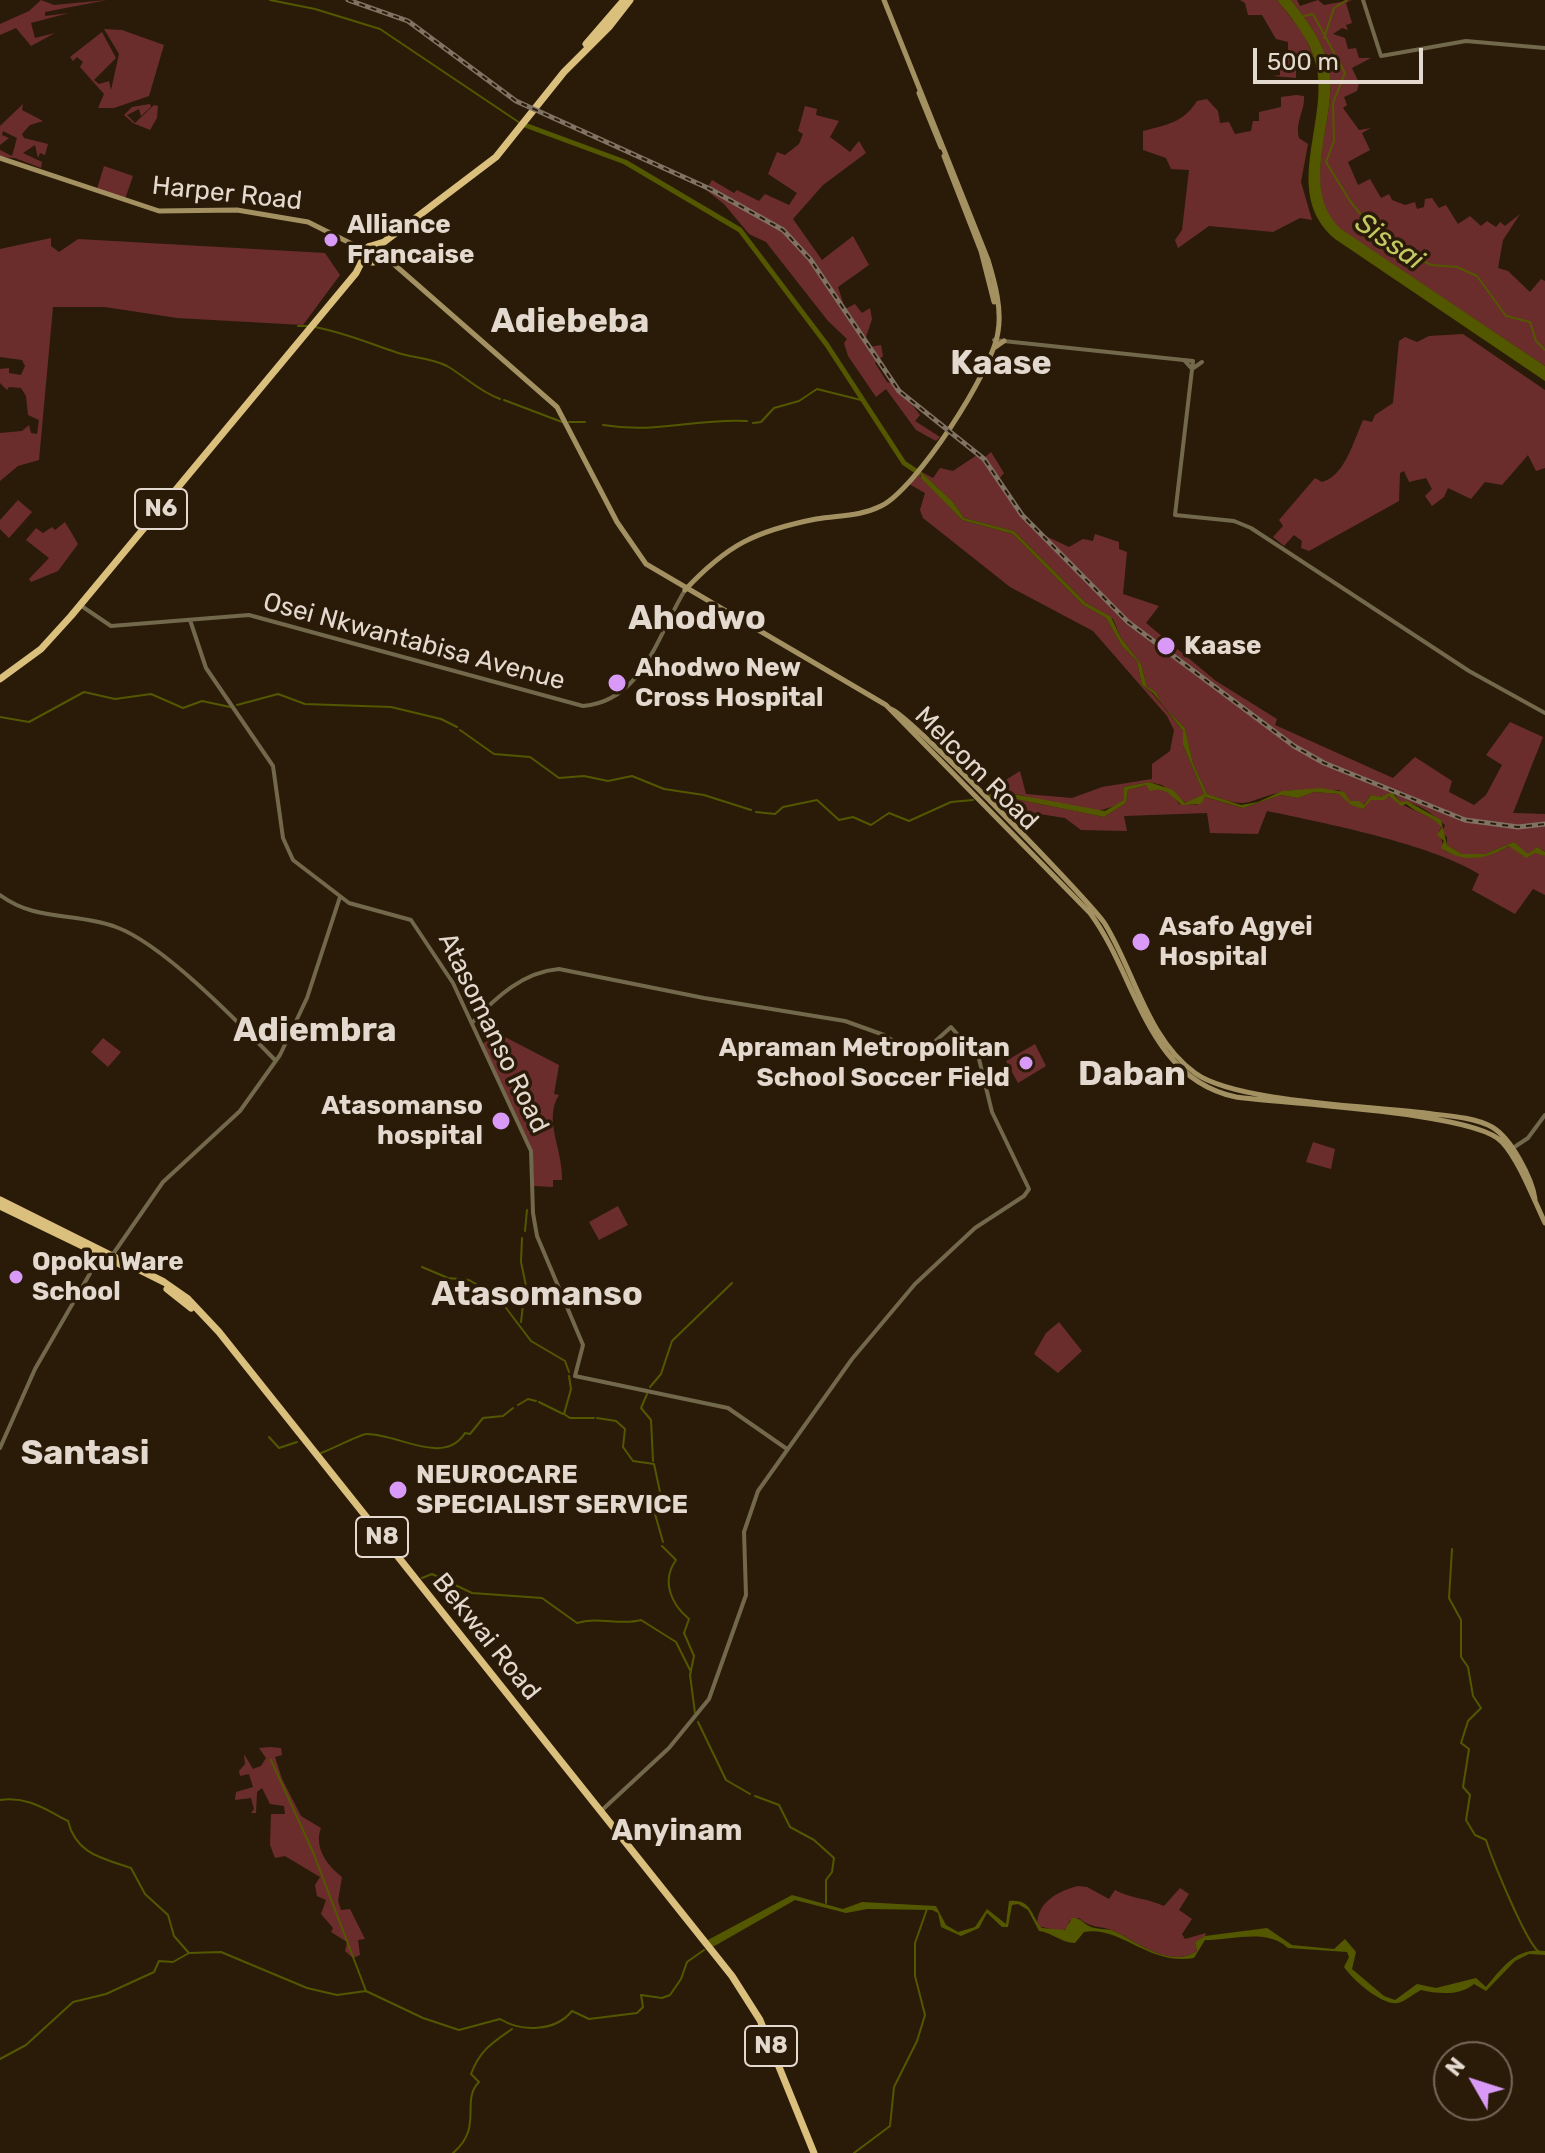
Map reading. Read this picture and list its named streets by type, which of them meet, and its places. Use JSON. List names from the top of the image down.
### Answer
{
  "streets": {
    "highway": ["N6", "N8", "Bekwai Road"],
    "main road": ["Harper Road", "Melcom Road"],
    "street": ["Osei Nkwantabisa Avenue", "Atasomanso Road"]
  },
  "crossings": [
    ["Harper Road", "N6"],
    ["N6", "Osei Nkwantabisa Avenue"],
    ["Osei Nkwantabisa Avenue", "Melcom Road"]
  ],
  "districts": [
    "Adiebeba",
    "Kaase",
    "Ahodwo",
    "Adiembra",
    "Daban",
    "Atasomanso",
    "Santasi",
    "Anyinam"
  ],
  "water": ["Sissai"],
  "places": [
    "Alliance Francaise",
    "Kaase",
    "Ahodwo New Cross Hospital",
    "Asafo Agyei Hospital",
    "Apraman Metropolitan School Soccer Field",
    "Atasomanso hospital",
    "Opoku Ware School",
    "NEUROCARE SPECIALIST SERVICE"
  ],
  "scale_bar": "500 m",
  "north": "top left"
}
